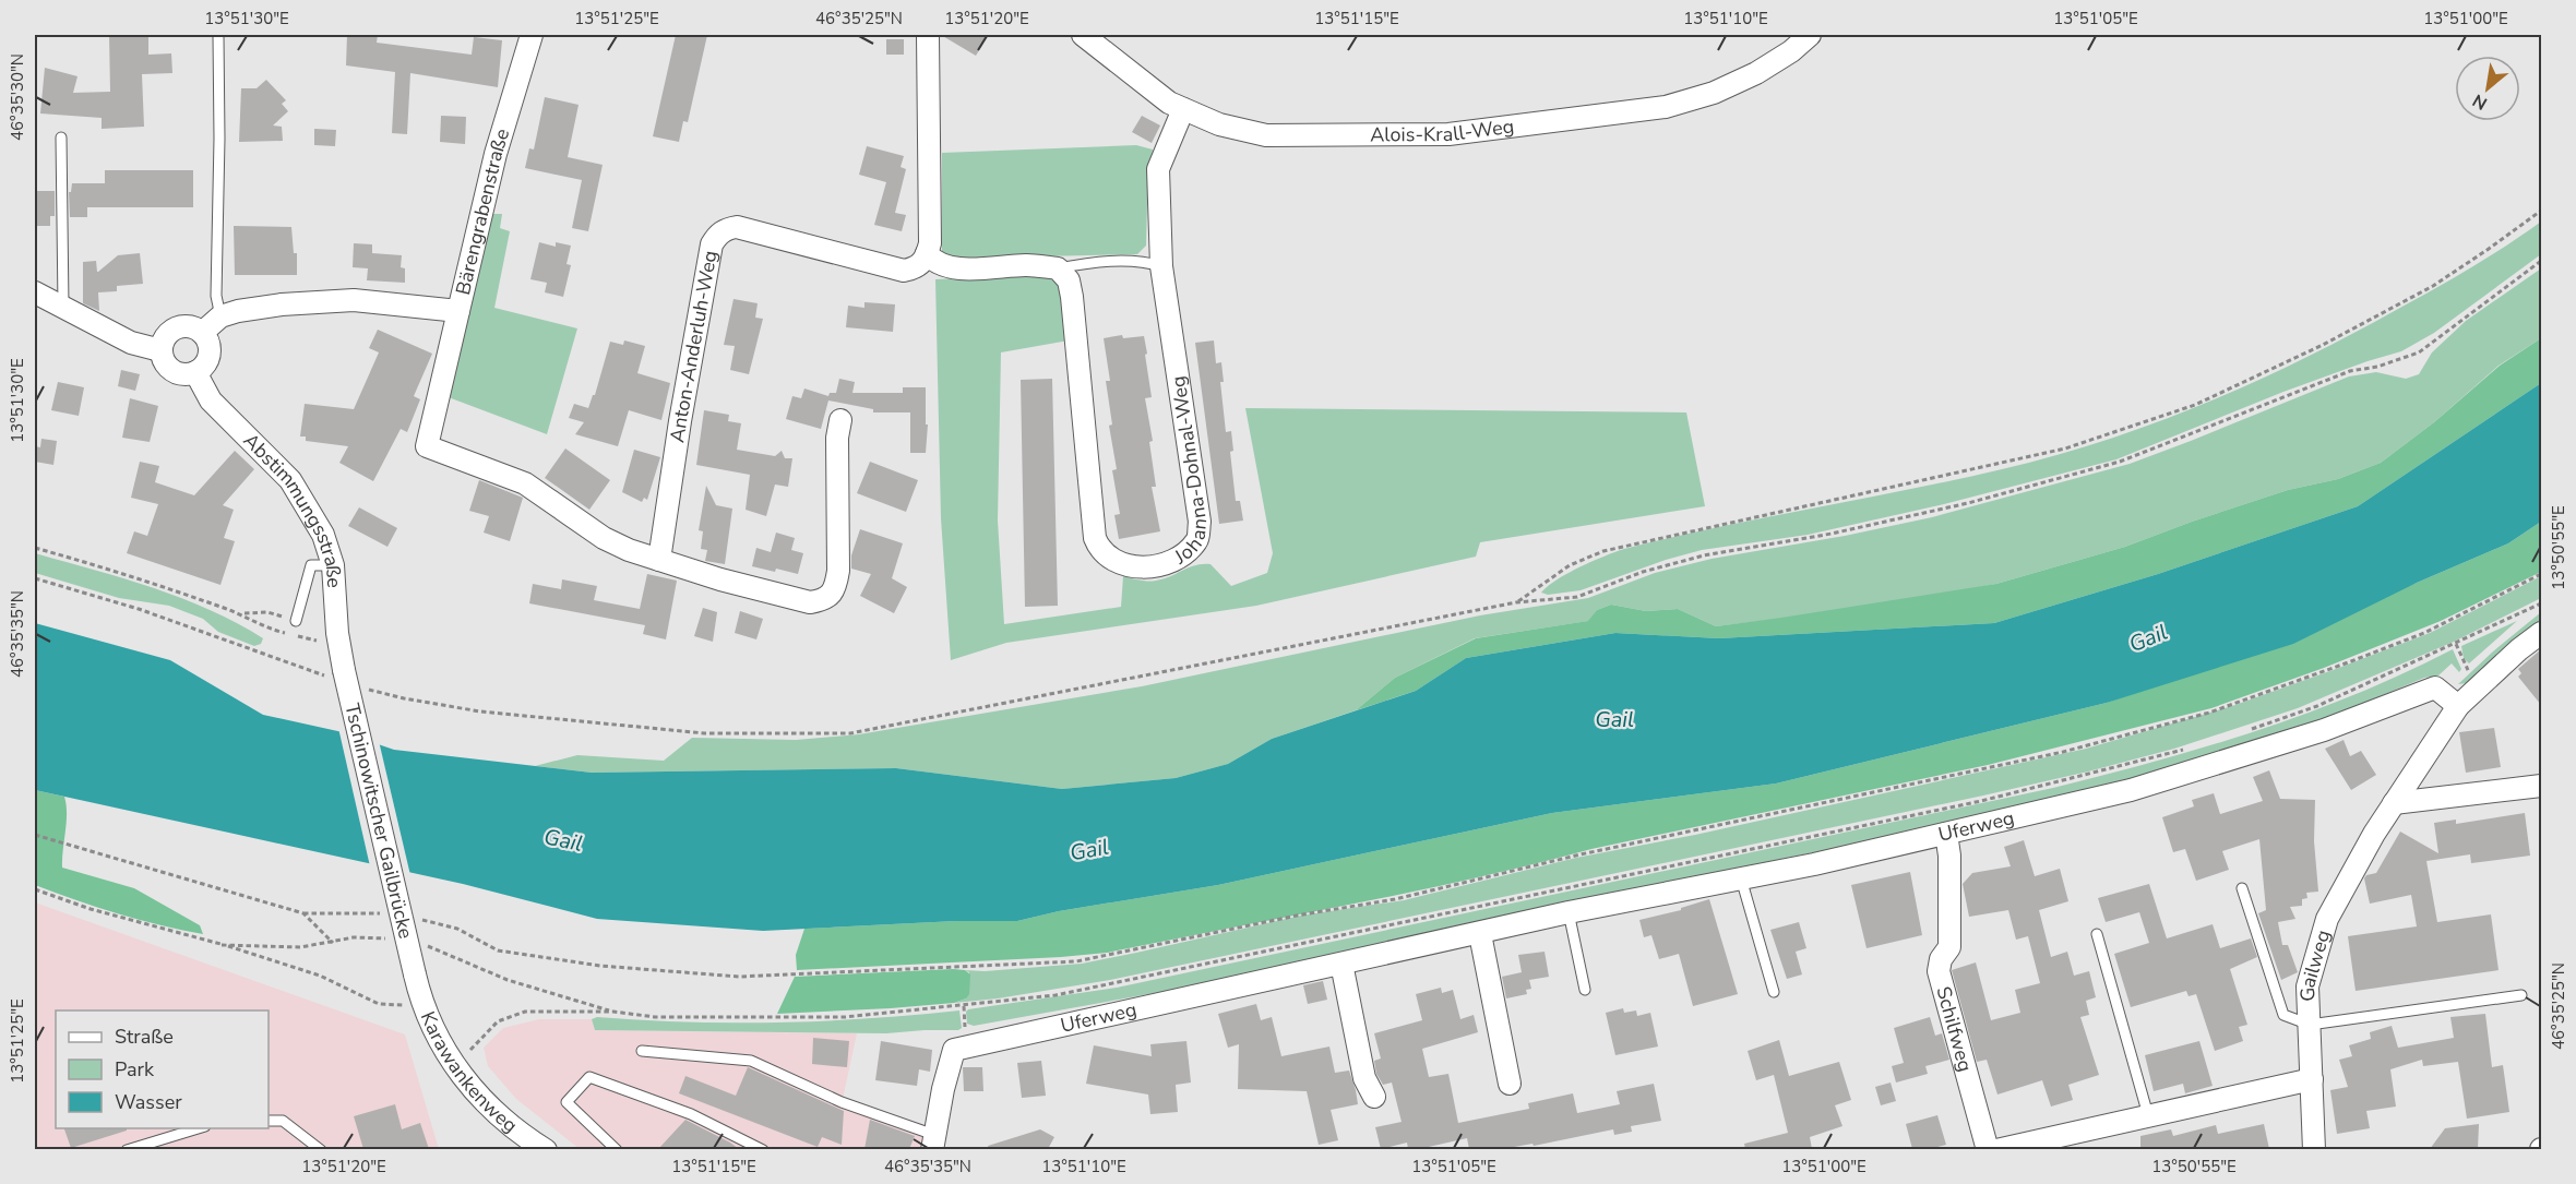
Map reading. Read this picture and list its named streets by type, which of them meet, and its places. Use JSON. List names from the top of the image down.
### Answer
{
  "streets": {
    "street": [
      "Alois-Krall-Weg",
      "Bärengrabenstraße",
      "Anton-Anderluh-Weg",
      "Johanna-Dohnal-Weg",
      "Abstimmungsstraße",
      "Tschinowitscher Gailbrücke",
      "Uferweg",
      "Gailweg",
      "Schilfweg",
      "Karawankenweg"
    ]
  },
  "crossings": [
    ["Alois-Krall-Weg", "Johanna-Dohnal-Weg"],
    ["Bärengrabenstraße", "Abstimmungsstraße"],
    ["Abstimmungsstraße", "Tschinowitscher Gailbrücke"],
    ["Tschinowitscher Gailbrücke", "Karawankenweg"],
    ["Uferweg", "Gailweg"],
    ["Uferweg", "Schilfweg"]
  ],
  "water": ["Gail"],
  "legend": ["Straße", "Park", "Wasser"],
  "north": "bottom left",
  "coordinates": [
    "13°51'30\"E",
    "13°51'25\"E",
    "46°35'25\"N",
    "13°51'20\"E",
    "13°51'15\"E",
    "13°51'10\"E",
    "13°51'05\"E",
    "13°51'00\"E",
    "46°35'30\"N",
    "13°50'55\"E",
    "46°35'35\"N"
  ]
}
